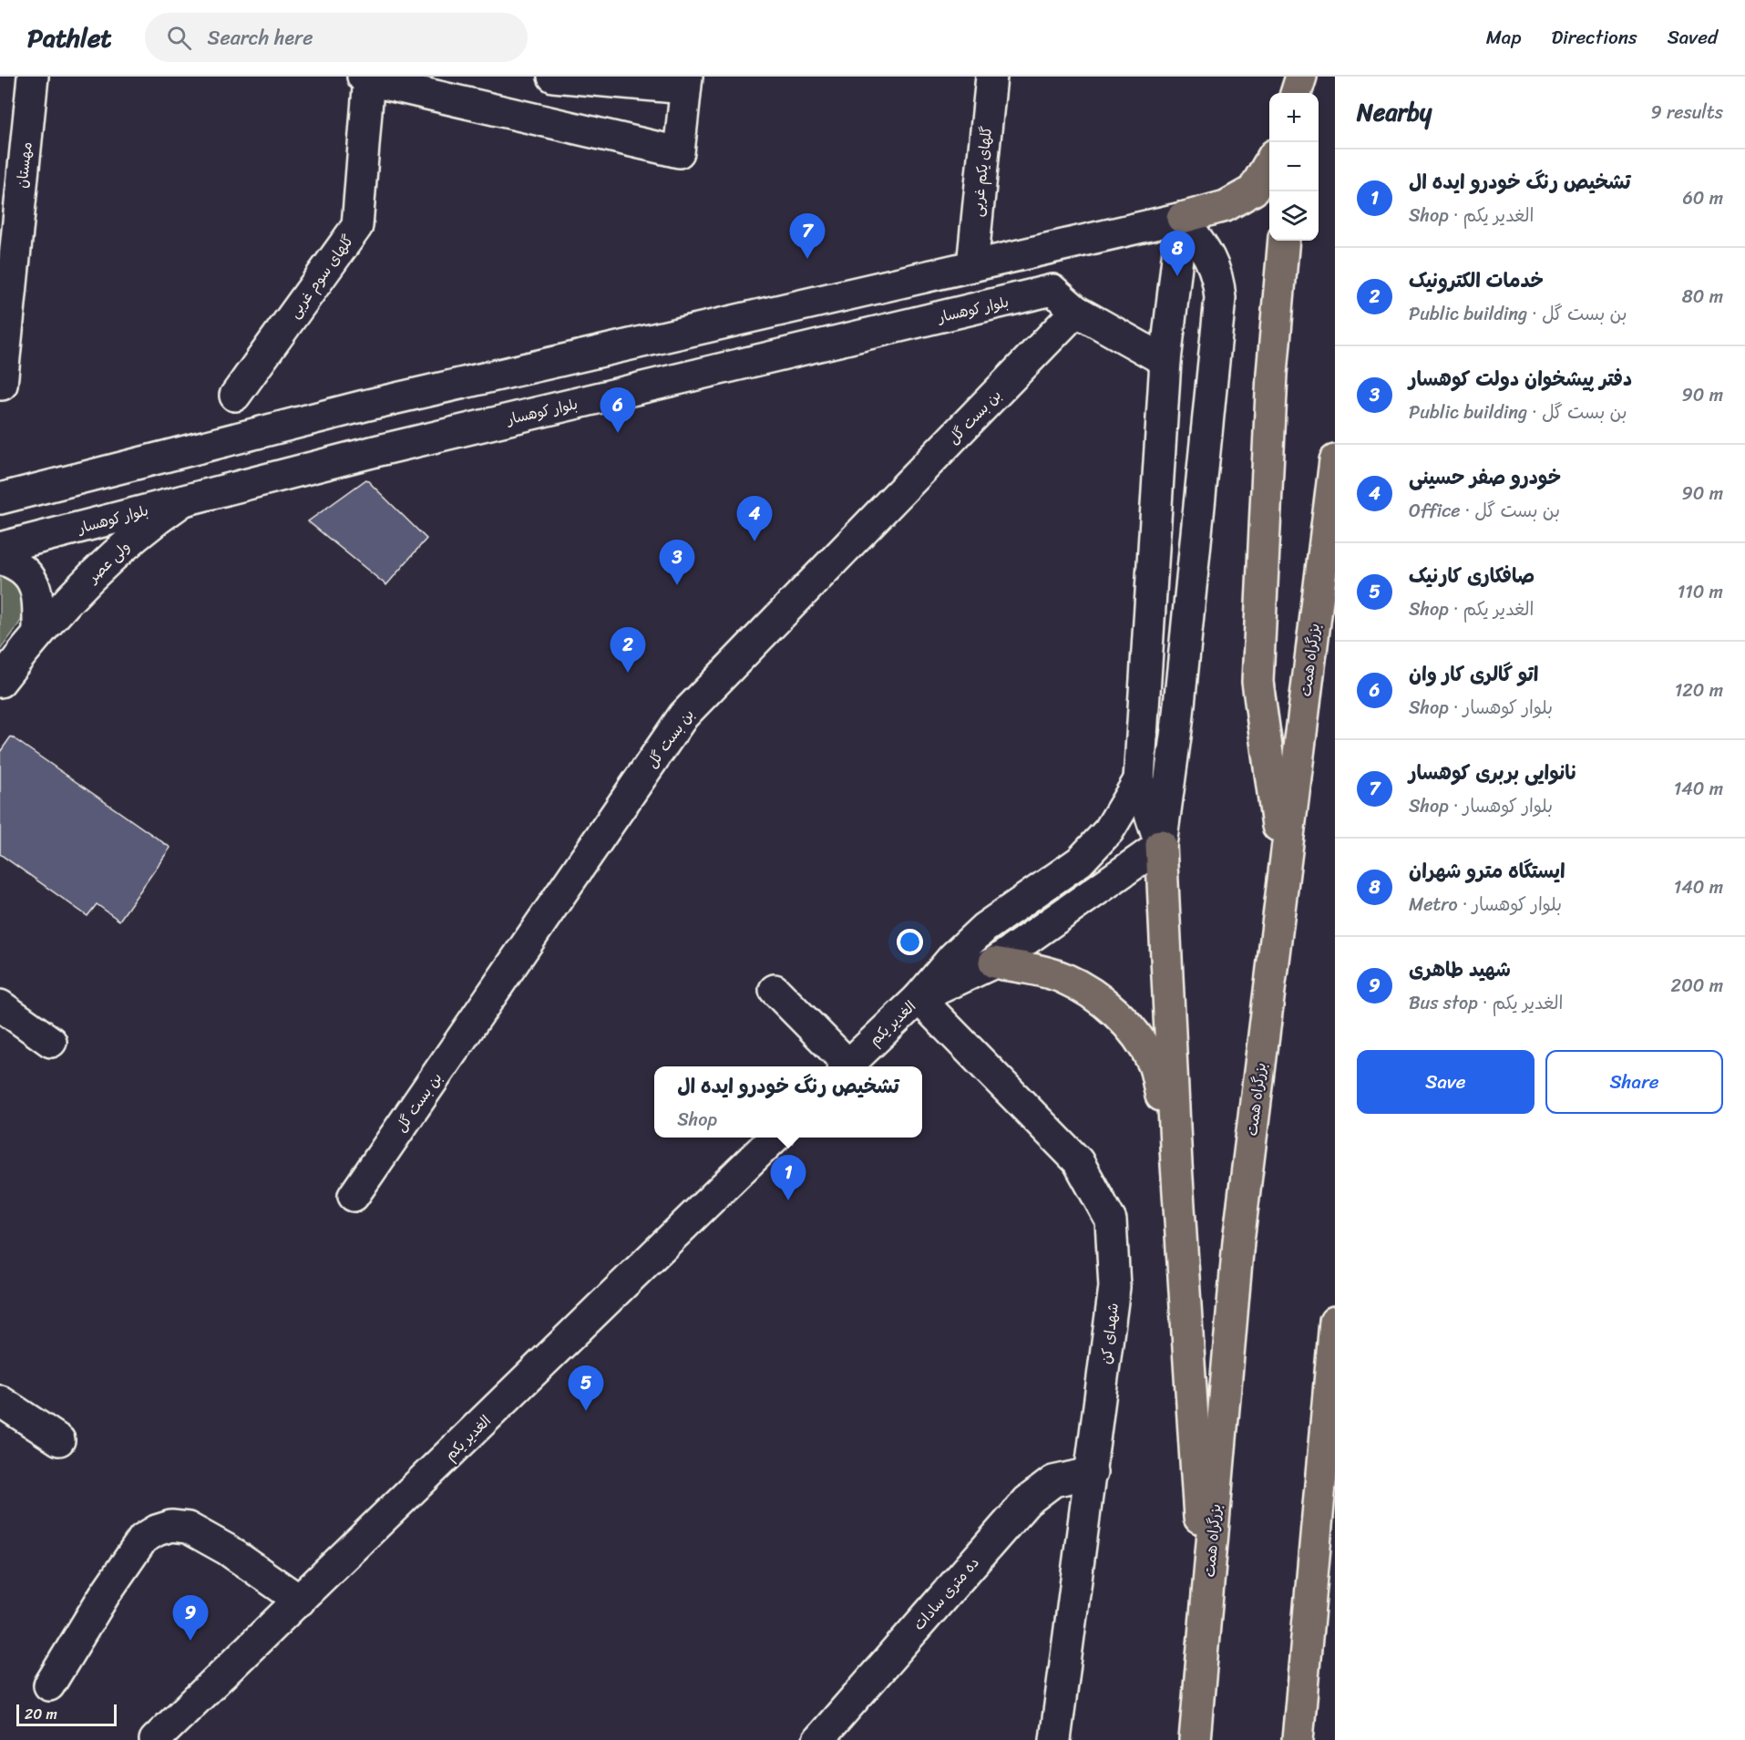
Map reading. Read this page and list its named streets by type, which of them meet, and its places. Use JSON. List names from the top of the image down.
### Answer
{
  "streets": {
    "highway": ["بزرگراه همت"],
    "main road": [
      "مهستان",
      "گلهای یکم غربی",
      "گلهای سوم غربی",
      "بلوار کوهسار",
      "بن بست گل",
      "ولی عصر",
      "الغدیر یکم",
      "شهدای کن",
      "ده متری سادات"
    ]
  },
  "crossings": [
    ["بلوار کوهسار", "ولی عصر"],
    ["الغدیر یکم", "شهدای کن"],
    ["شهدای کن", "ده متری سادات"]
  ],
  "scale_bar": "20 m",
  "page": {
    "header": "Pathlet",
    "search": "Search here",
    "nav": ["Map", "Directions", "Saved"],
    "heading": ["Nearby", "9 results"],
    "map_buttons": ["+", "−"],
    "list": [
      {
        "mark": "1",
        "name": "تشخیص رنگ خودرو ایده ال",
        "note": "Shop · الغدیر یکم",
        "value": "60 m"
      },
      {
        "mark": "2",
        "name": "خدمات الکترونیک",
        "note": "Public building · بن بست گل",
        "value": "80 m"
      },
      {
        "mark": "3",
        "name": "دفتر پیشخوان دولت کوهسار",
        "note": "Public building · بن بست گل",
        "value": "90 m"
      },
      {
        "mark": "4",
        "name": "خودرو صفر حسینی",
        "note": "Office · بن بست گل",
        "value": "90 m"
      },
      {
        "mark": "5",
        "name": "صافکاری کارنیک",
        "note": "Shop · الغدیر یکم",
        "value": "110 m"
      },
      {
        "mark": "6",
        "name": "اتو گالری کار وان",
        "note": "Shop · بلوار کوهسار",
        "value": "120 m"
      },
      {
        "mark": "7",
        "name": "نانوایی بربری کوهسار",
        "note": "Shop · بلوار کوهسار",
        "value": "140 m"
      },
      {
        "mark": "8",
        "name": "ایستگاه مترو شهران",
        "note": "Metro · بلوار کوهسار",
        "value": "140 m"
      },
      {
        "mark": "9",
        "name": "شهید طاهری",
        "note": "Bus stop · الغدیر یکم",
        "value": "200 m"
      }
    ],
    "pins": [
      "7",
      "8",
      "6",
      "4",
      "3",
      "2",
      "1",
      "5",
      "9"
    ],
    "buttons": ["Save", "Share"],
    "popup": ["تشخیص رنگ خودرو ایده ال", "Shop"],
    "scale": "20 m"
  }
}
